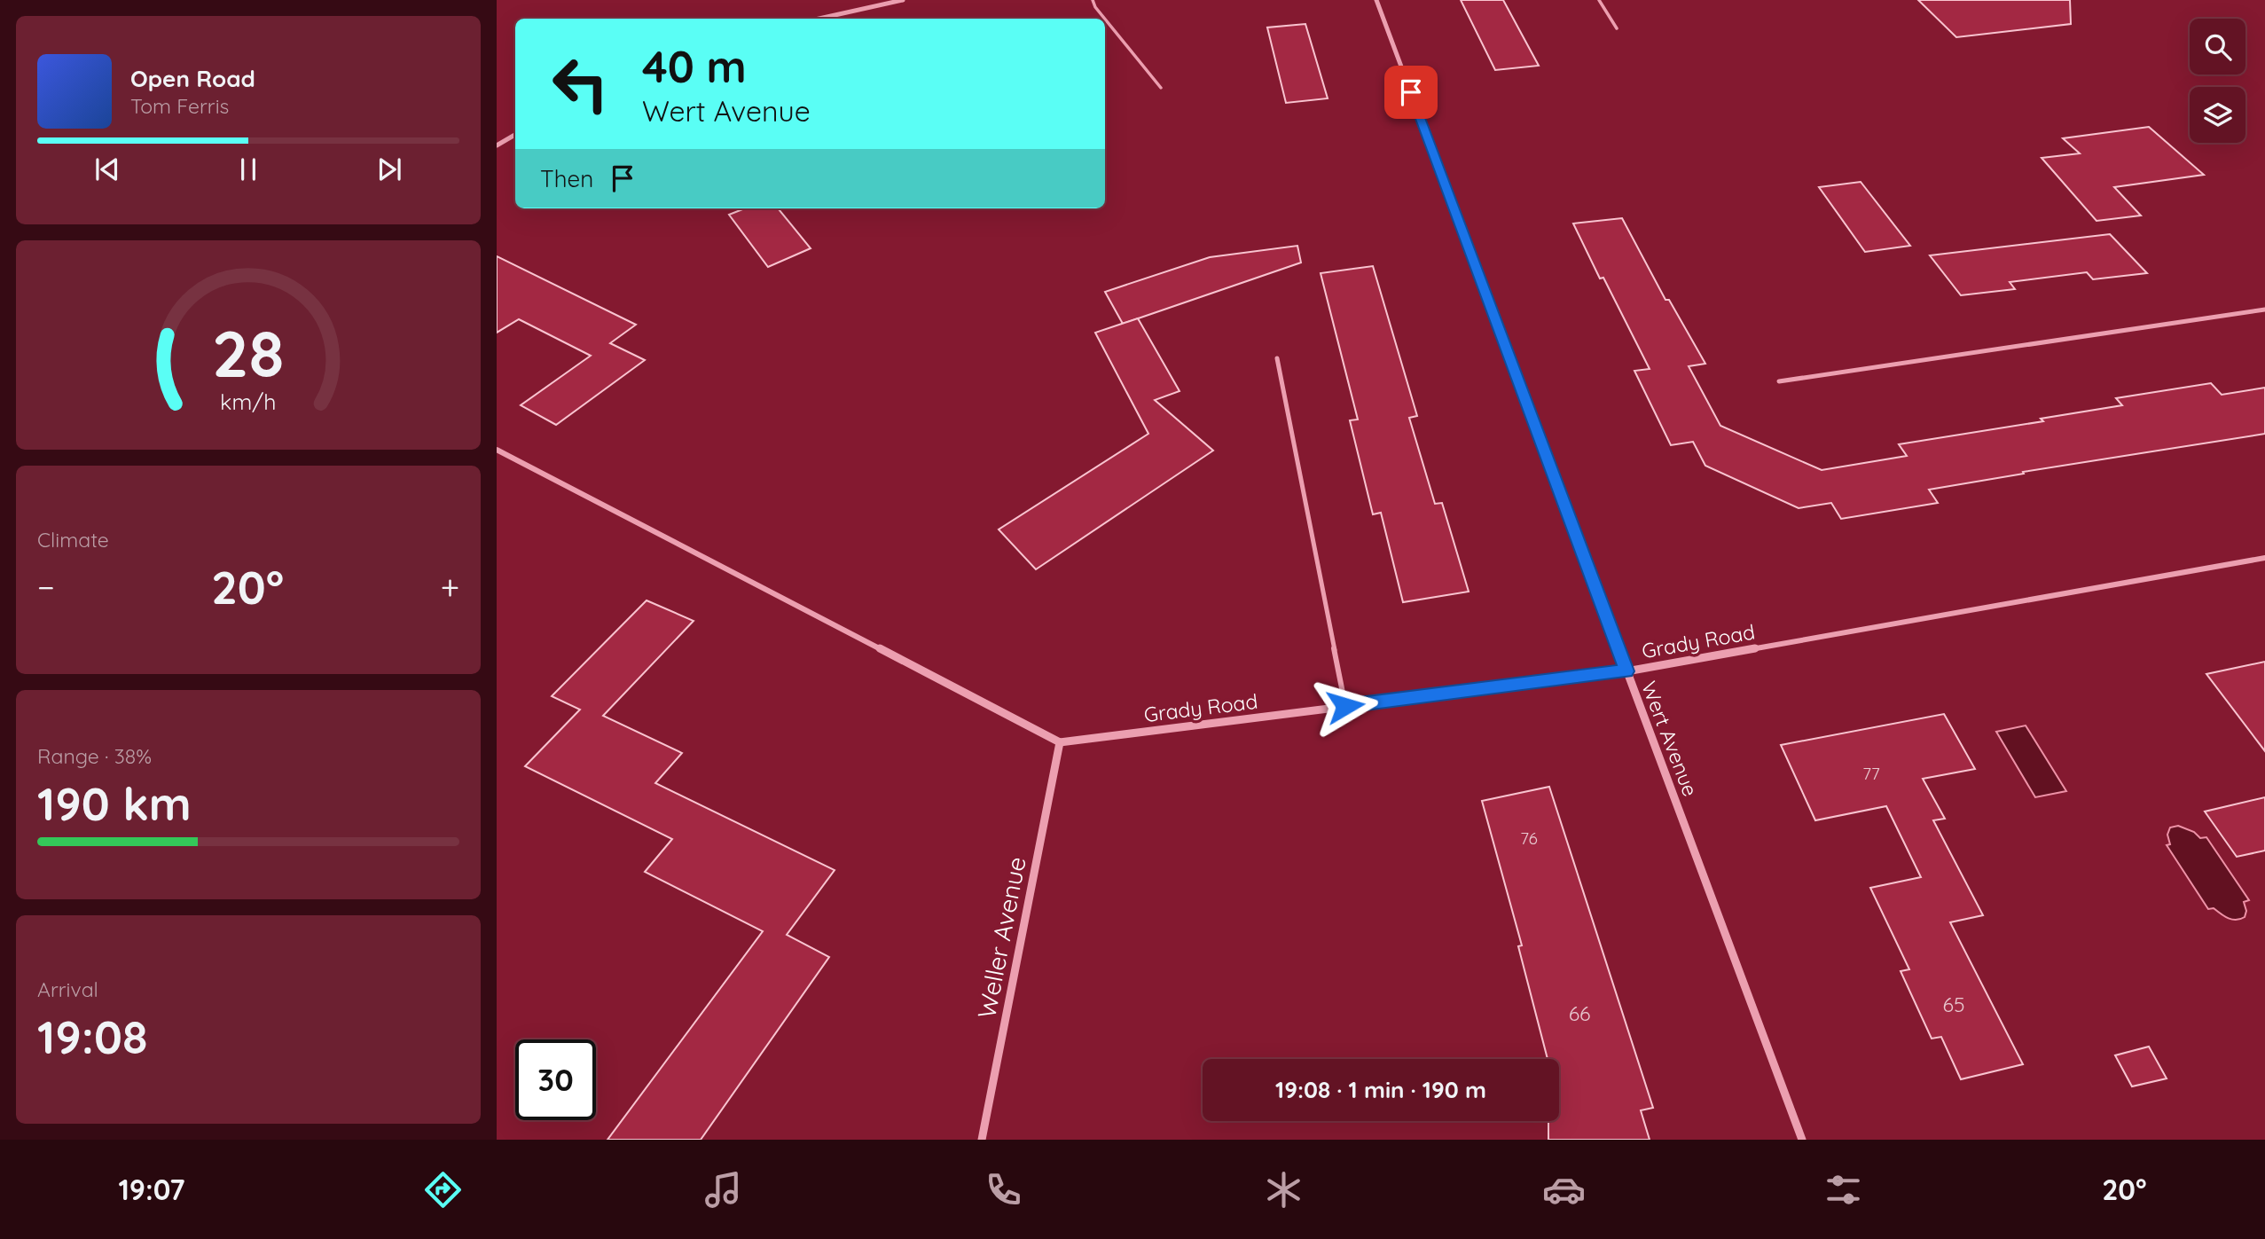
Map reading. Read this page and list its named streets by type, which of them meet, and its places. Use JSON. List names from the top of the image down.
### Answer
{
  "streets": {
    "street": ["Grady Road", "Wert Avenue", "Weller Avenue"]
  },
  "crossings": [
    ["Grady Road", "Wert Avenue"],
    ["Grady Road", "Weller Avenue"]
  ],
  "house_numbers": [
    "77",
    "76",
    "65",
    "66"
  ],
  "page": {
    "turn": ["40 m", "Wert Avenue"],
    "song": ["Open Road", "Tom Ferris"],
    "then": "Then",
    "tile": [
      "Climate",
      ["Range · 38%", "190 km"],
      ["Arrival", "19:08"]
    ],
    "heat": ["−", "20°", "+"],
    "limit": "30",
    "trip": "19:08 · 1 min · 190 m",
    "tabs": ["19:07", "20°"],
    "gauge": ["28", "km/h"]
  }
}
